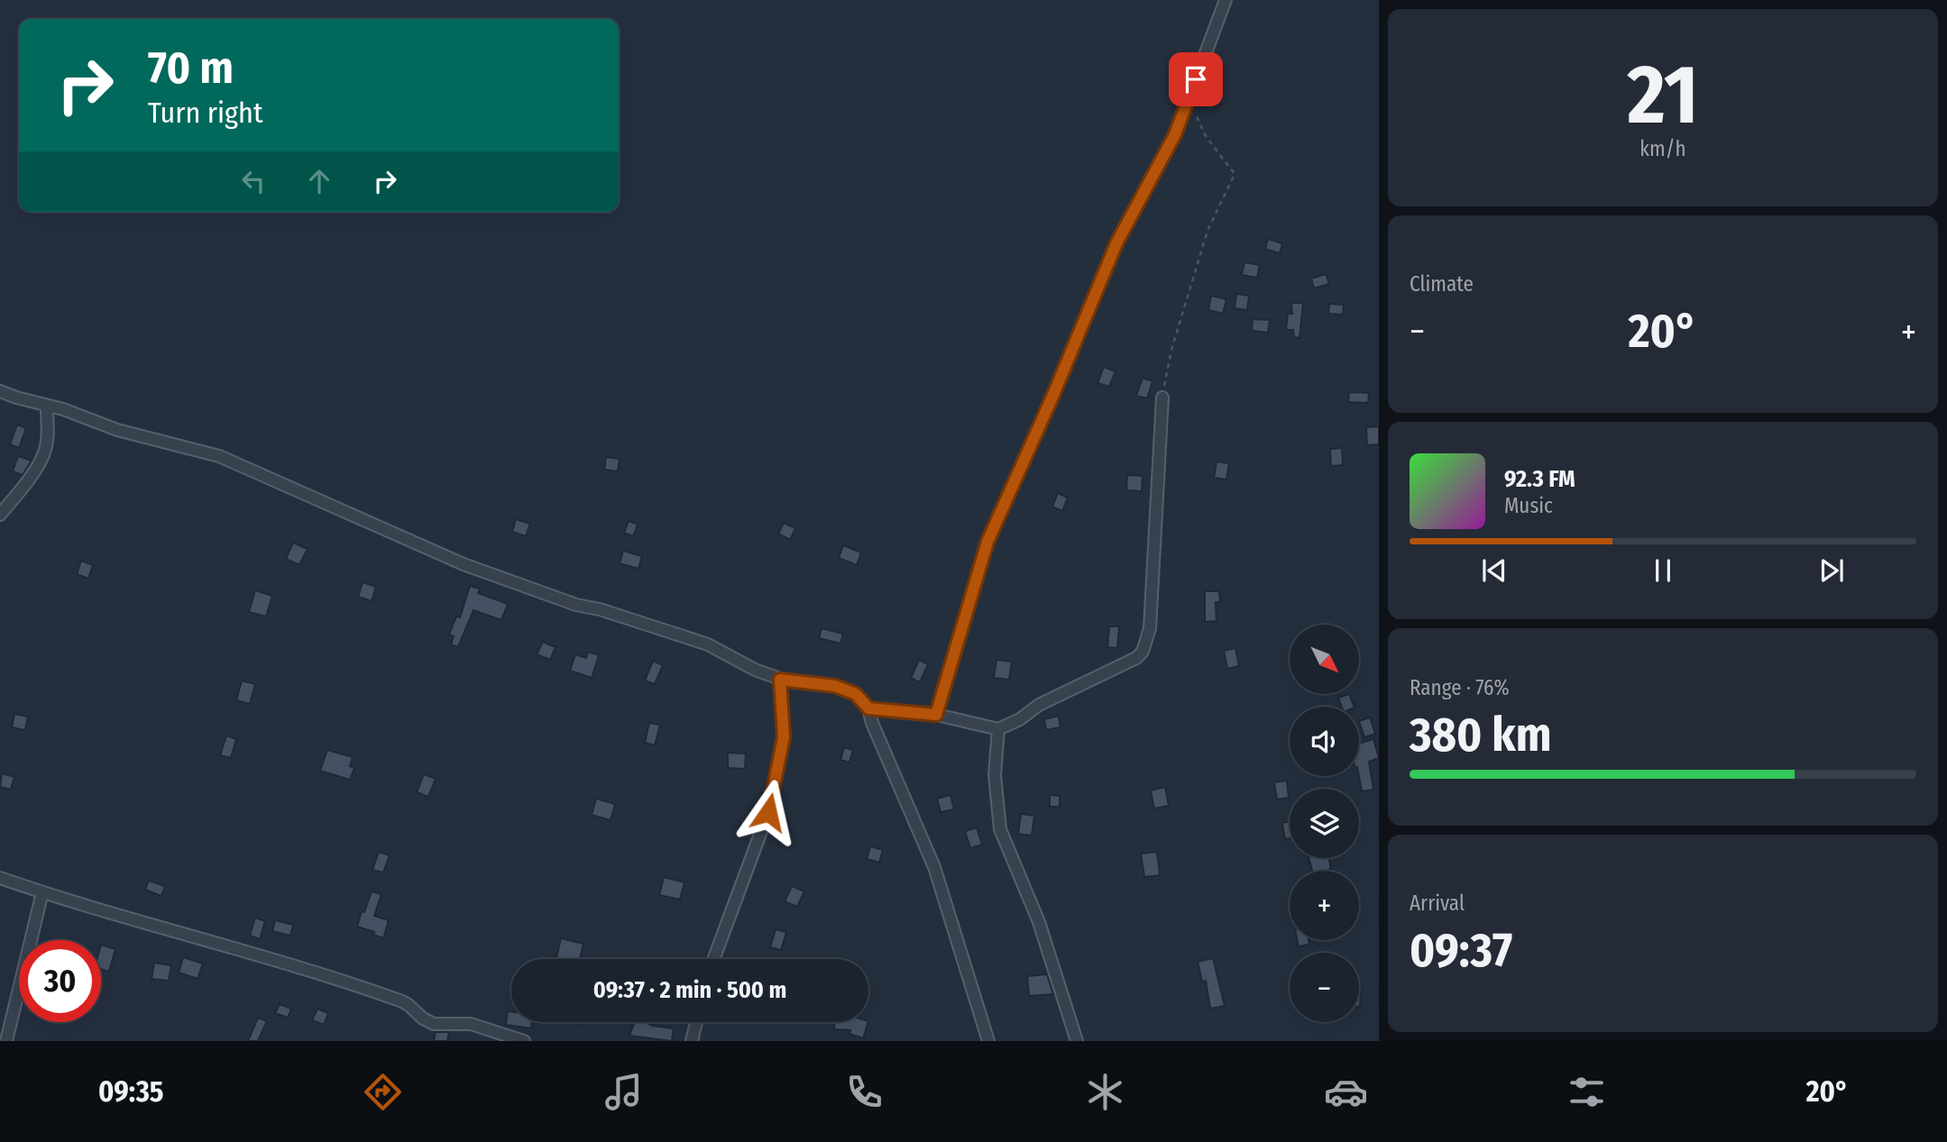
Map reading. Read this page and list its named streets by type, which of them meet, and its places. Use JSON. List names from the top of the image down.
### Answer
{
  "north": "bottom right",
  "page": {
    "tile": [
      ["21", "km/h"],
      "Climate",
      ["Range · 76%", "380 km"],
      ["Arrival", "09:37"]
    ],
    "turn": ["70 m", "Turn right"],
    "heat": ["−", "20°", "+"],
    "song": ["92.3 FM", "Music"],
    "map_buttons": ["+", "−"],
    "limit": "30",
    "trip": "09:37 · 2 min · 500 m",
    "tabs": ["09:35", "20°"]
  }
}
